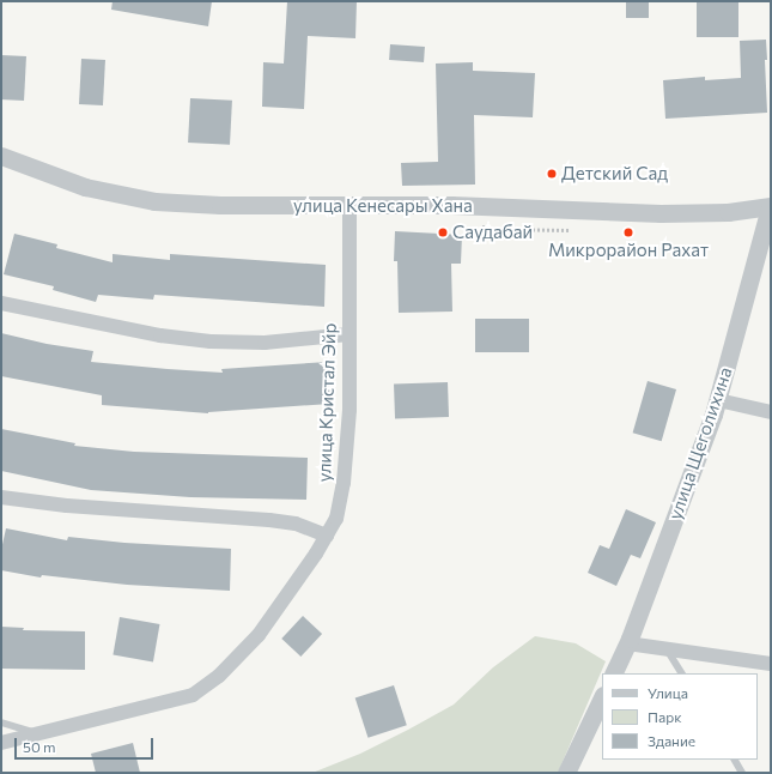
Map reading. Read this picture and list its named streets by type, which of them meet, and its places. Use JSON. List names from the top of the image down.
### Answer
{
  "streets": {
    "street": ["улица Кенесары Хана", "улица Кристал Эйр", "улица Щеголихина"]
  },
  "crossings": [
    ["улица Кенесары Хана", "улица Кристал Эйр"],
    ["улица Кенесары Хана", "улица Щеголихина"]
  ],
  "places": ["Детский Сад", "Саудабай", "Микрорайон Рахат"],
  "legend": ["Улица", "Парк", "Здание"],
  "scale_bar": "50 m"
}
